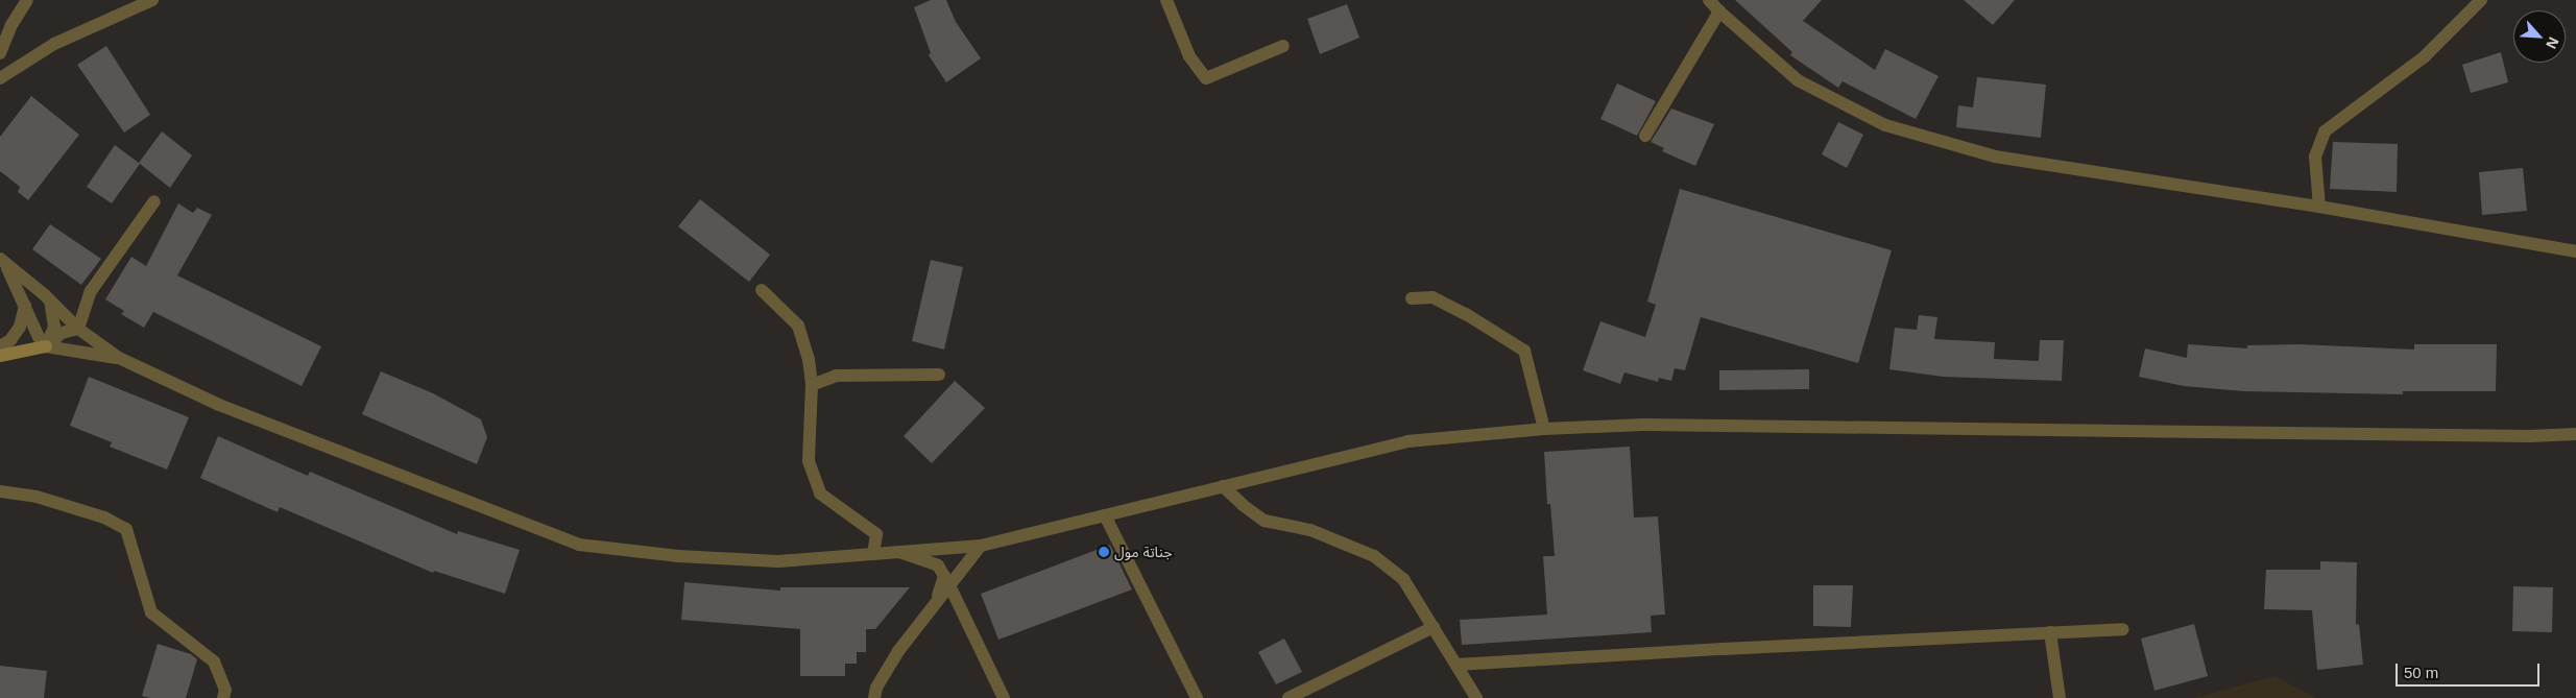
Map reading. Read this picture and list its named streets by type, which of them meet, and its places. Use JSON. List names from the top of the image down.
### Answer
{
  "places": ["جناتة مول"],
  "scale_bar": "50 m",
  "north": "bottom right"
}
